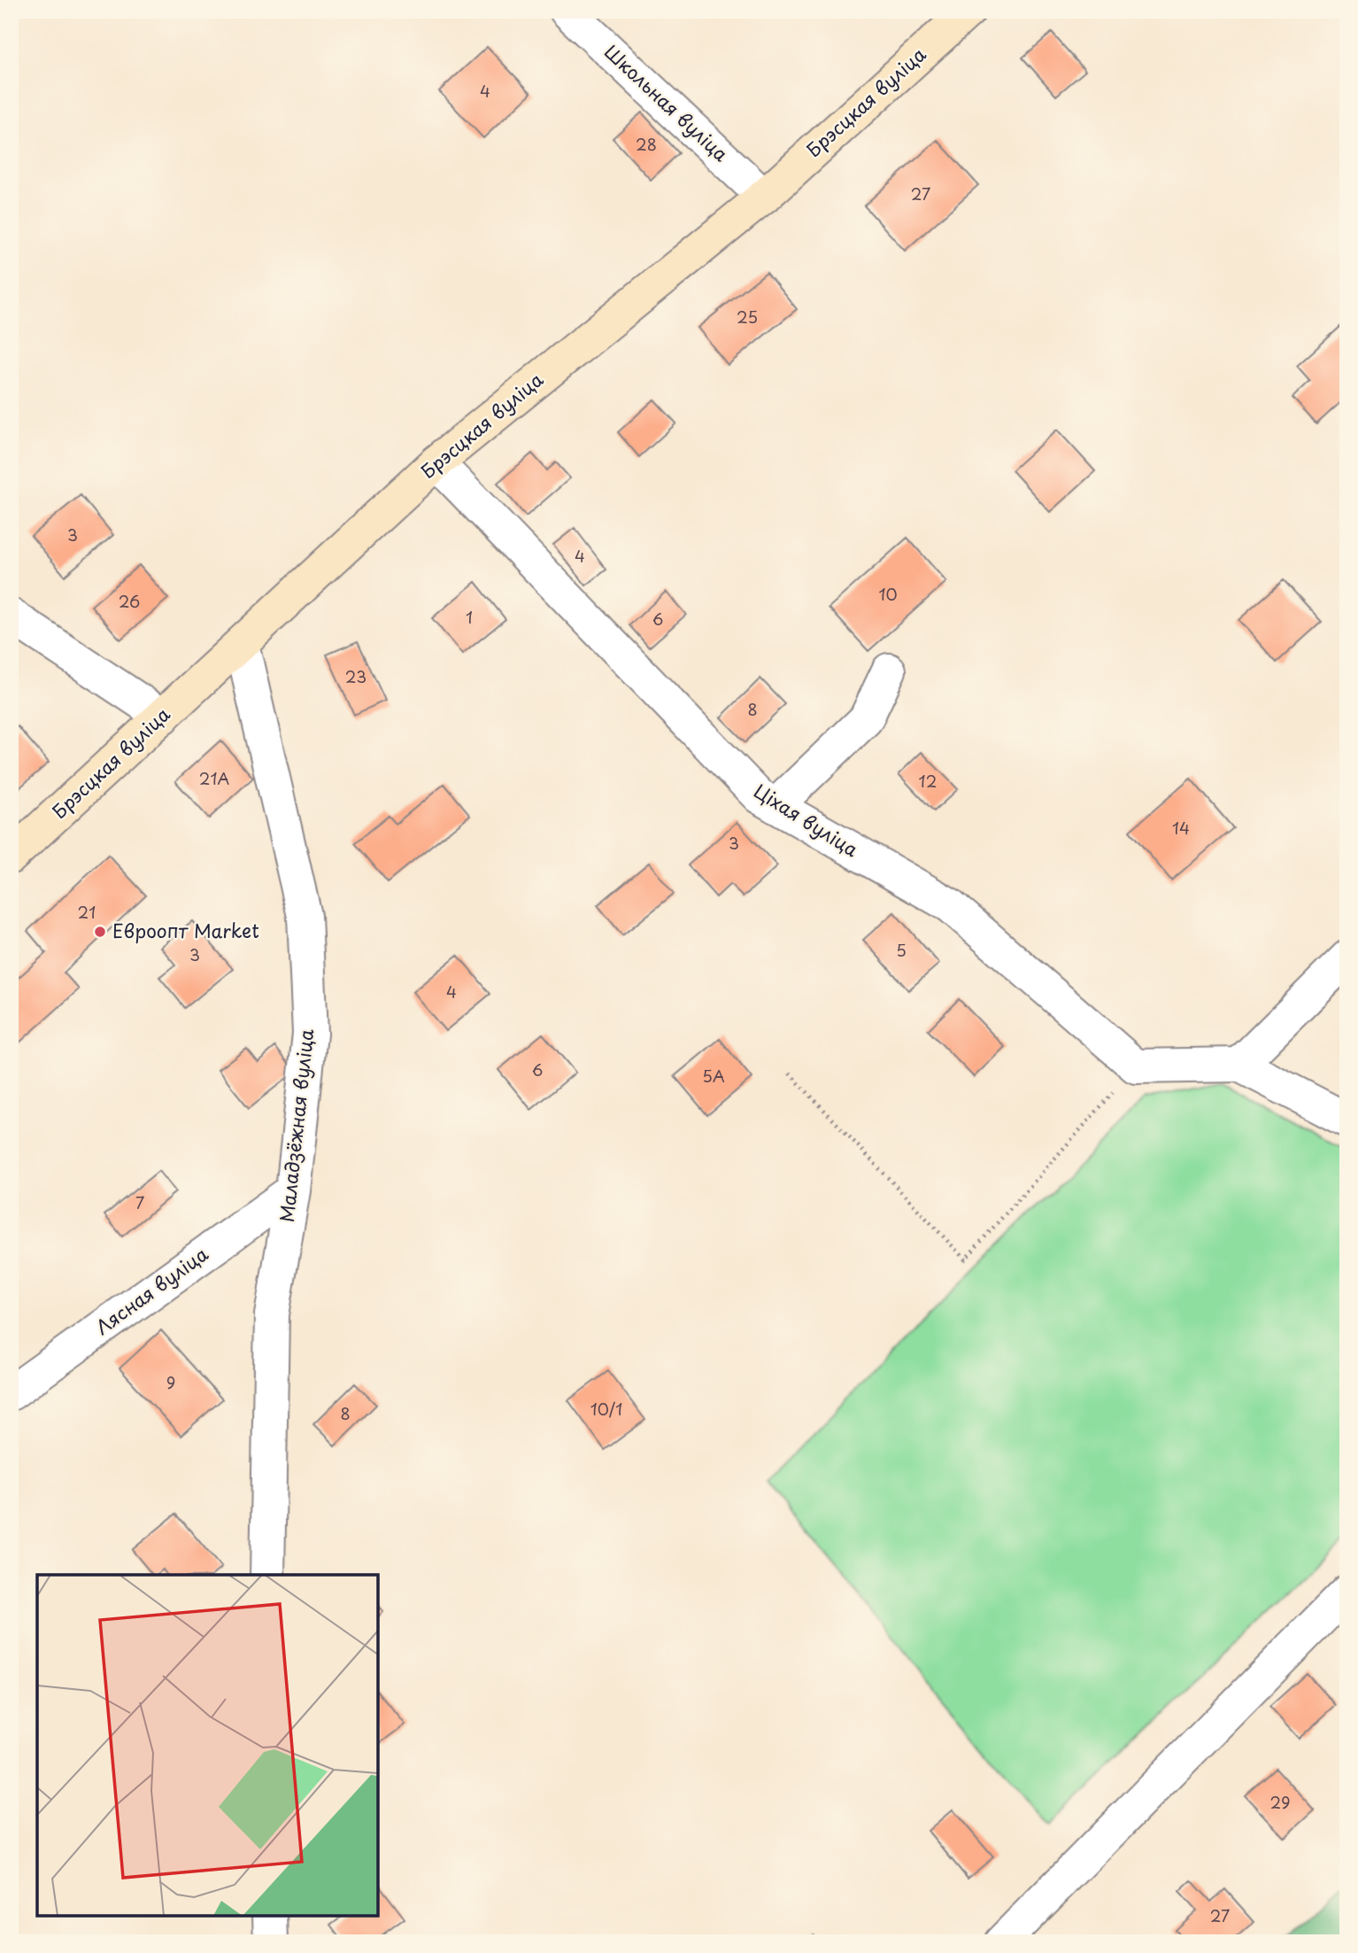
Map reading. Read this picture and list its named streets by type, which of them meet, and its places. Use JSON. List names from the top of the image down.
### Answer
{
  "streets": {
    "street": [
      "Брэсцкая вуліца",
      "Школьная вуліца",
      "Ціхая вуліца",
      "Маладзёжная вуліца",
      "Лясная вуліца"
    ]
  },
  "crossings": [
    ["Брэсцкая вуліца", "Школьная вуліца"],
    ["Брэсцкая вуліца", "Ціхая вуліца"],
    ["Брэсцкая вуліца", "Маладзёжная вуліца"],
    ["Маладзёжная вуліца", "Лясная вуліца"]
  ],
  "places": ["Евроопт Market"],
  "house_numbers": [
    "4",
    "28",
    "27",
    "25",
    "3",
    "4",
    "10",
    "26",
    "1",
    "6",
    "23",
    "8",
    "21А",
    "12",
    "14",
    "3",
    "21",
    "5",
    "3",
    "4",
    "6",
    "5А",
    "7",
    "9",
    "10/1",
    "8",
    "29",
    "27"
  ]
}
